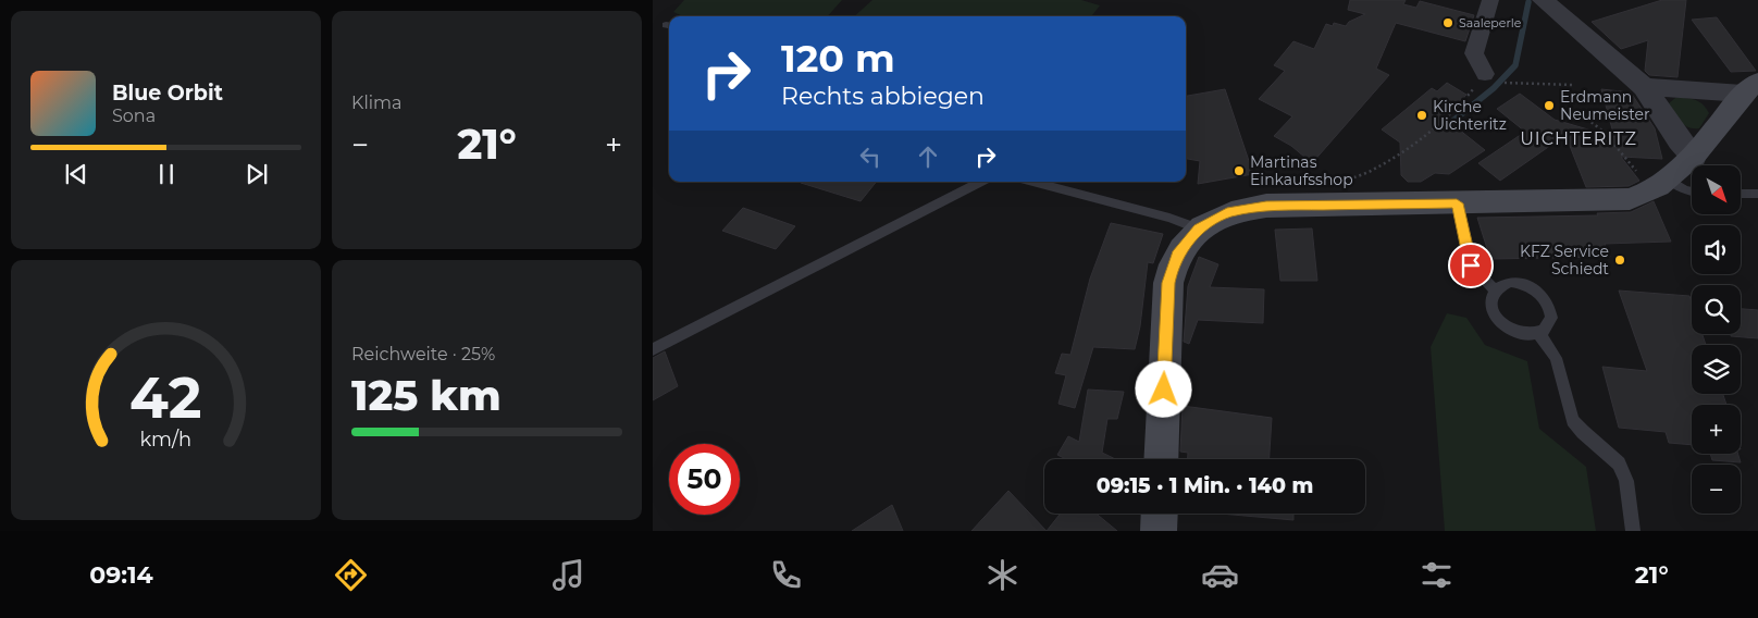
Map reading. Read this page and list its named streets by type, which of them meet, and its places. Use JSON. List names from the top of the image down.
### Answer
{
  "districts": ["UICHTERITZ"],
  "places": [
    "Saaleperle",
    "Erdmann Neumeister",
    "Kirche Uichteritz",
    "Martinas Einkaufsshop",
    "KFZ Service Schiedt"
  ],
  "north": "bottom right",
  "page": {
    "tile": [
      "Klima",
      ["Reichweite · 25%", "125 km"]
    ],
    "turn": ["120 m", "Rechts abbiegen"],
    "song": ["Blue Orbit", "Sona"],
    "heat": ["−", "21°", "+"],
    "map_buttons": ["+", "−"],
    "limit": "50",
    "trip": "09:15 · 1 Min. · 140 m",
    "tabs": ["09:14", "21°"],
    "gauge": ["42", "km/h"]
  }
}
